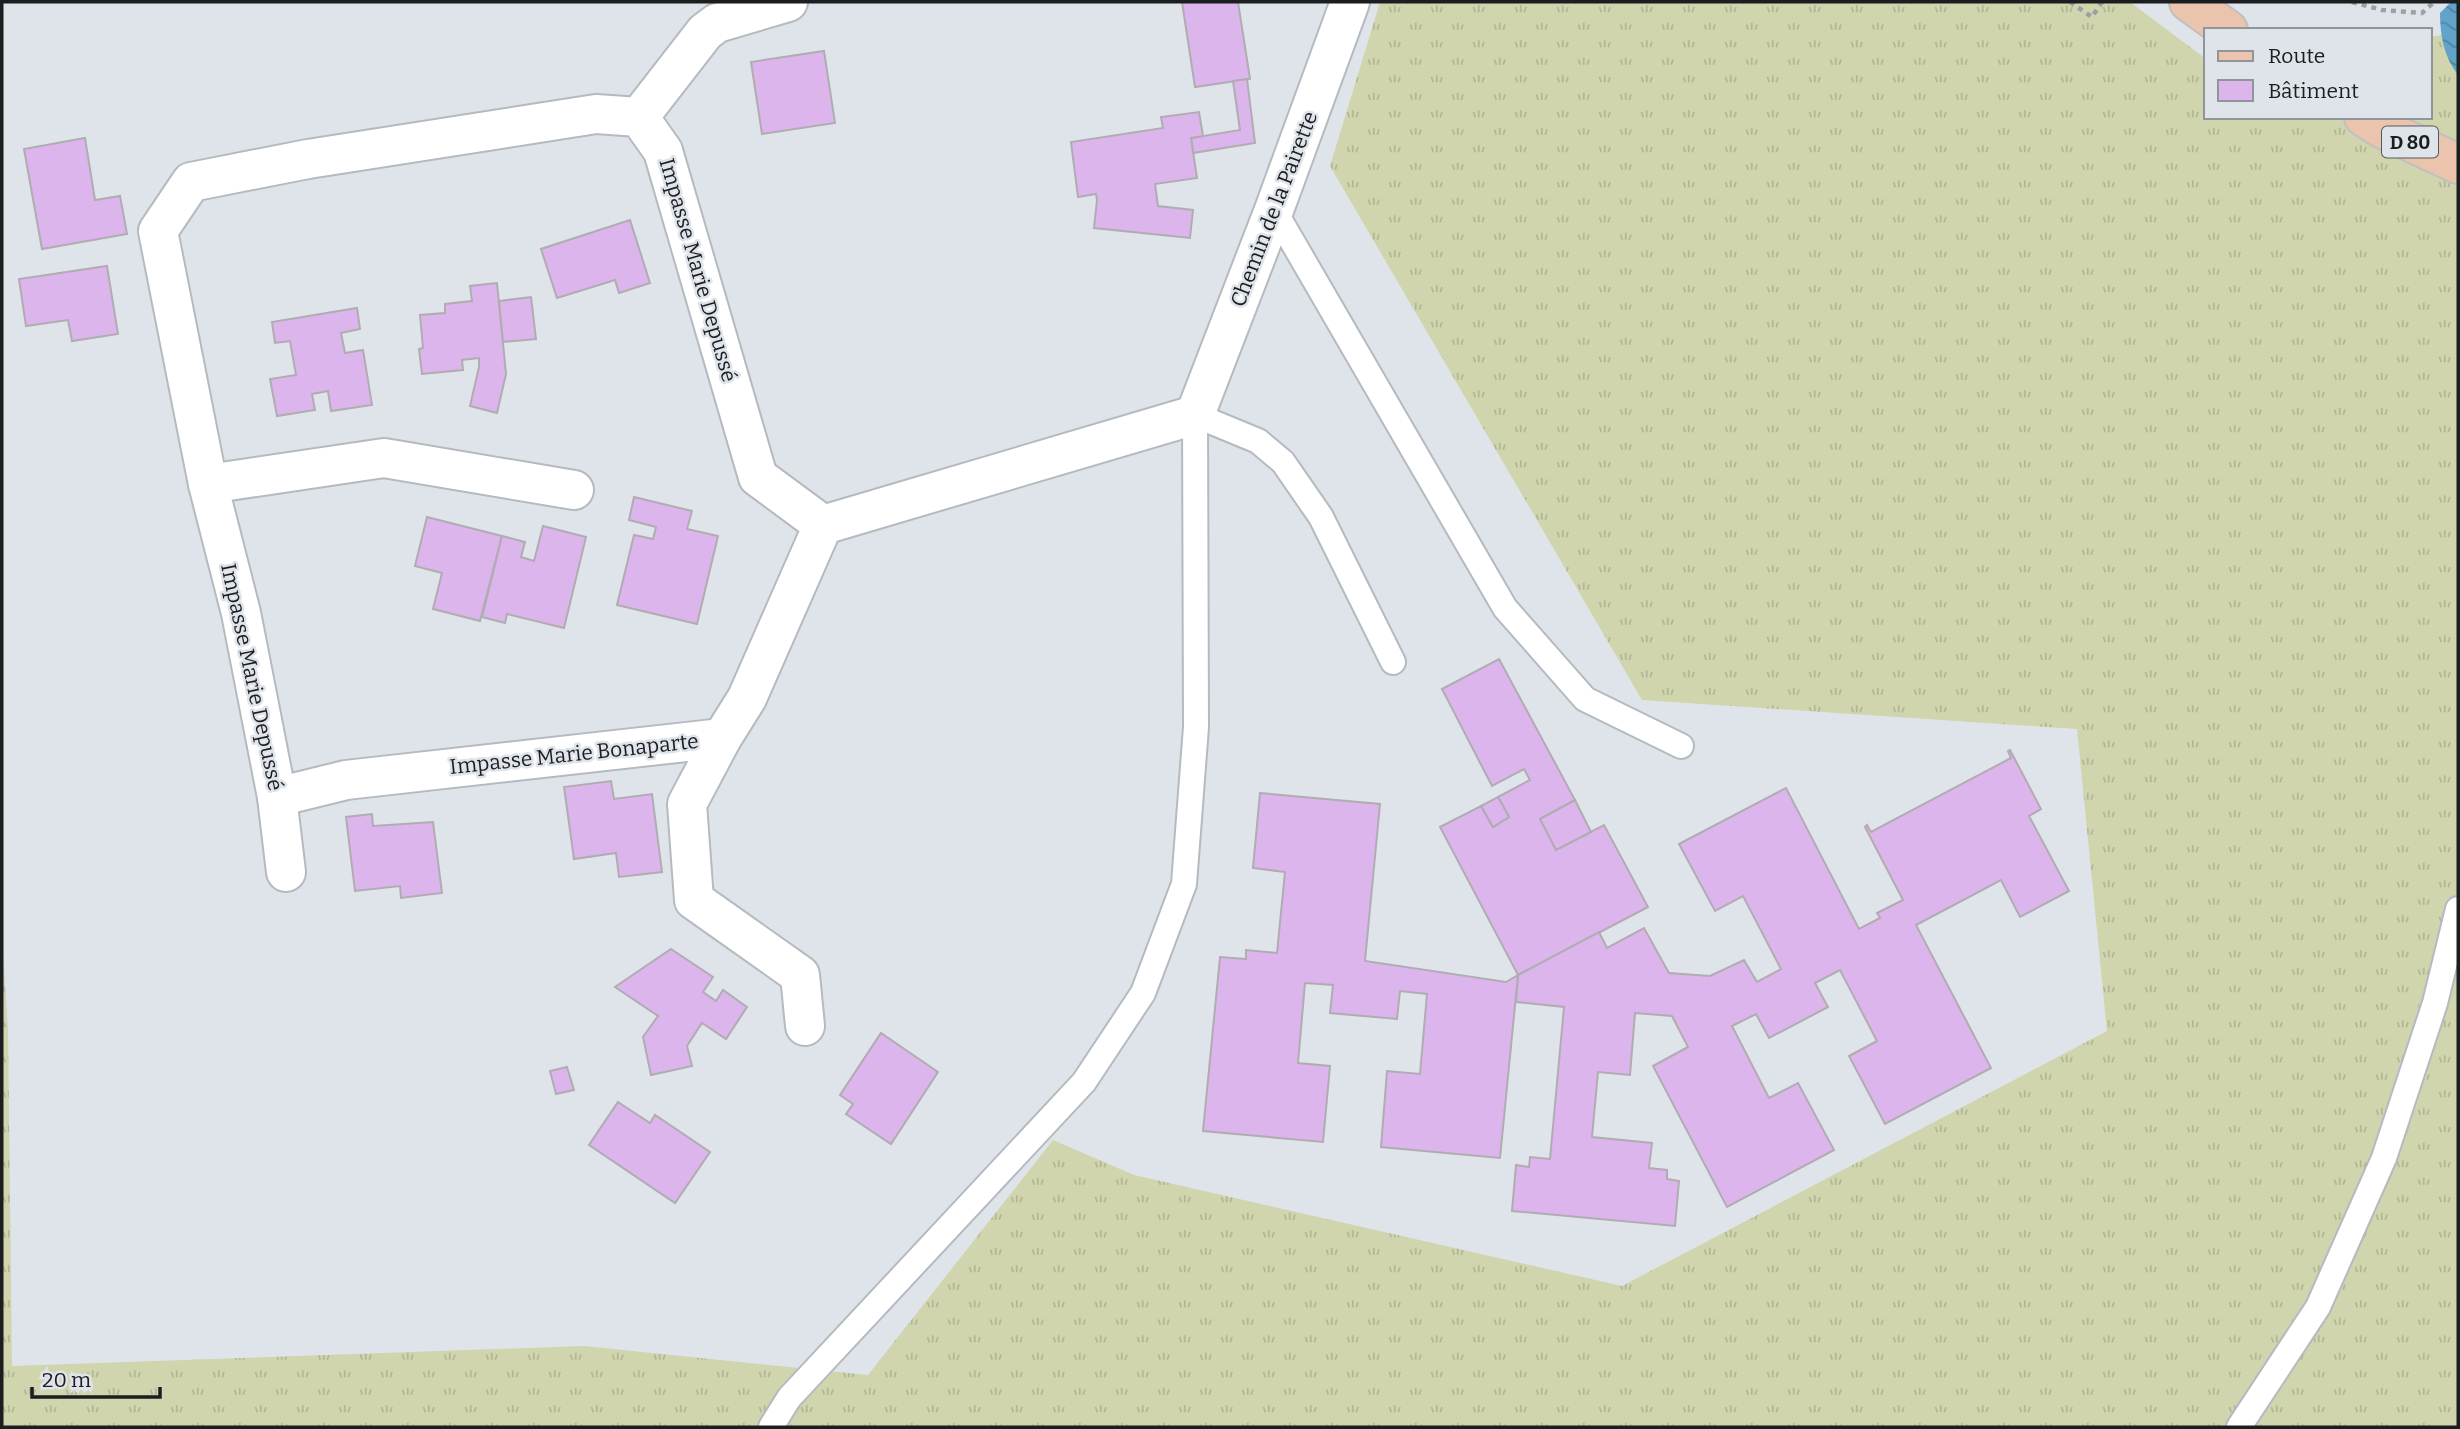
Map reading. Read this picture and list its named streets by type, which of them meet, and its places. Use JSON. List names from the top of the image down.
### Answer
{
  "streets": {
    "main road": ["D 80"],
    "street": ["Chemin de la Pairette", "Impasse Marie Depussé", "Impasse Marie Bonaparte"]
  },
  "crossings": [
    ["Impasse Marie Depussé", "Impasse Marie Bonaparte"]
  ],
  "legend": ["Route", "Bâtiment"],
  "scale_bar": "20 m"
}
